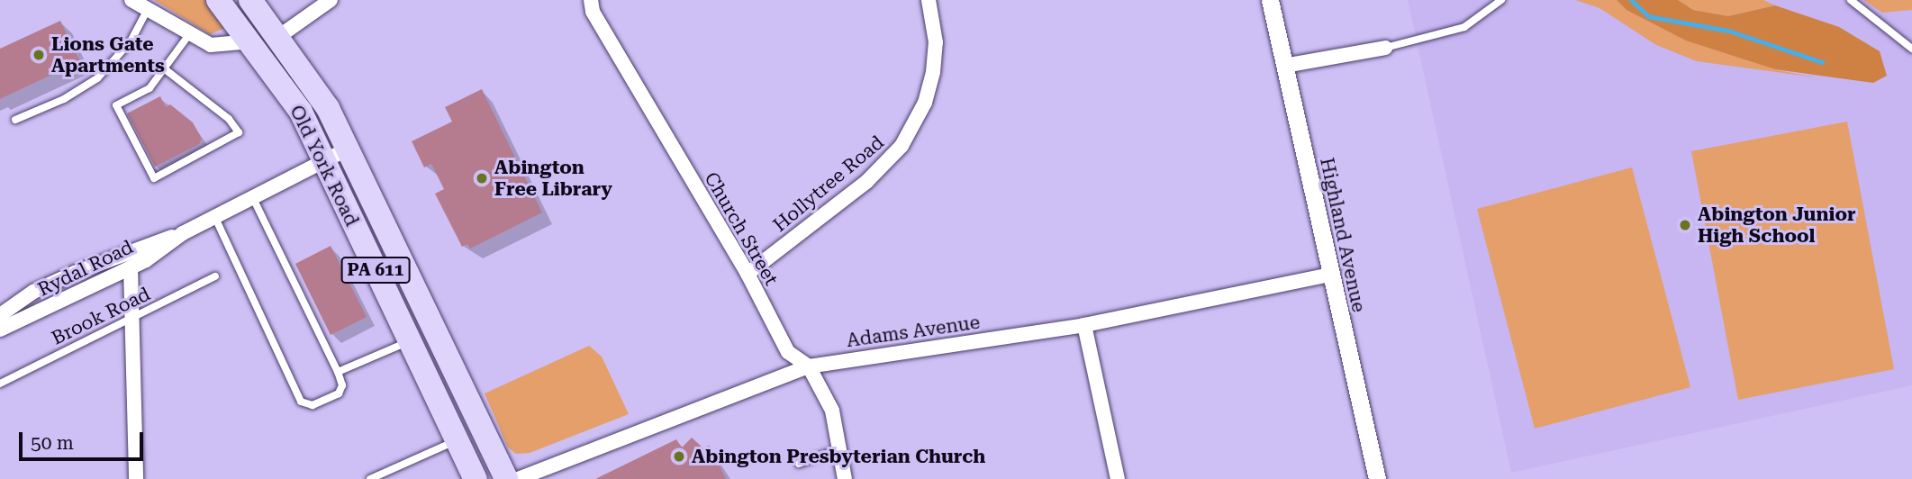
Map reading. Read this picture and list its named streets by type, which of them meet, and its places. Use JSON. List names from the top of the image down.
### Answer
{
  "streets": {
    "highway": ["Old York Road", "PA 611"],
    "street": [
      "Hollytree Road",
      "Church Street",
      "Highland Avenue",
      "Rydal Road",
      "Adams Avenue"
    ],
    "lane": ["Brook Road"]
  },
  "crossings": [
    ["Old York Road", "Rydal Road"],
    ["Hollytree Road", "Church Street"],
    ["Church Street", "Adams Avenue"],
    ["Highland Avenue", "Adams Avenue"]
  ],
  "places": [
    "Lions Gate Apartments",
    "Abington Free Library",
    "Abington Junior High School",
    "Abington Presbyterian Church"
  ],
  "scale_bar": "50 m"
}
